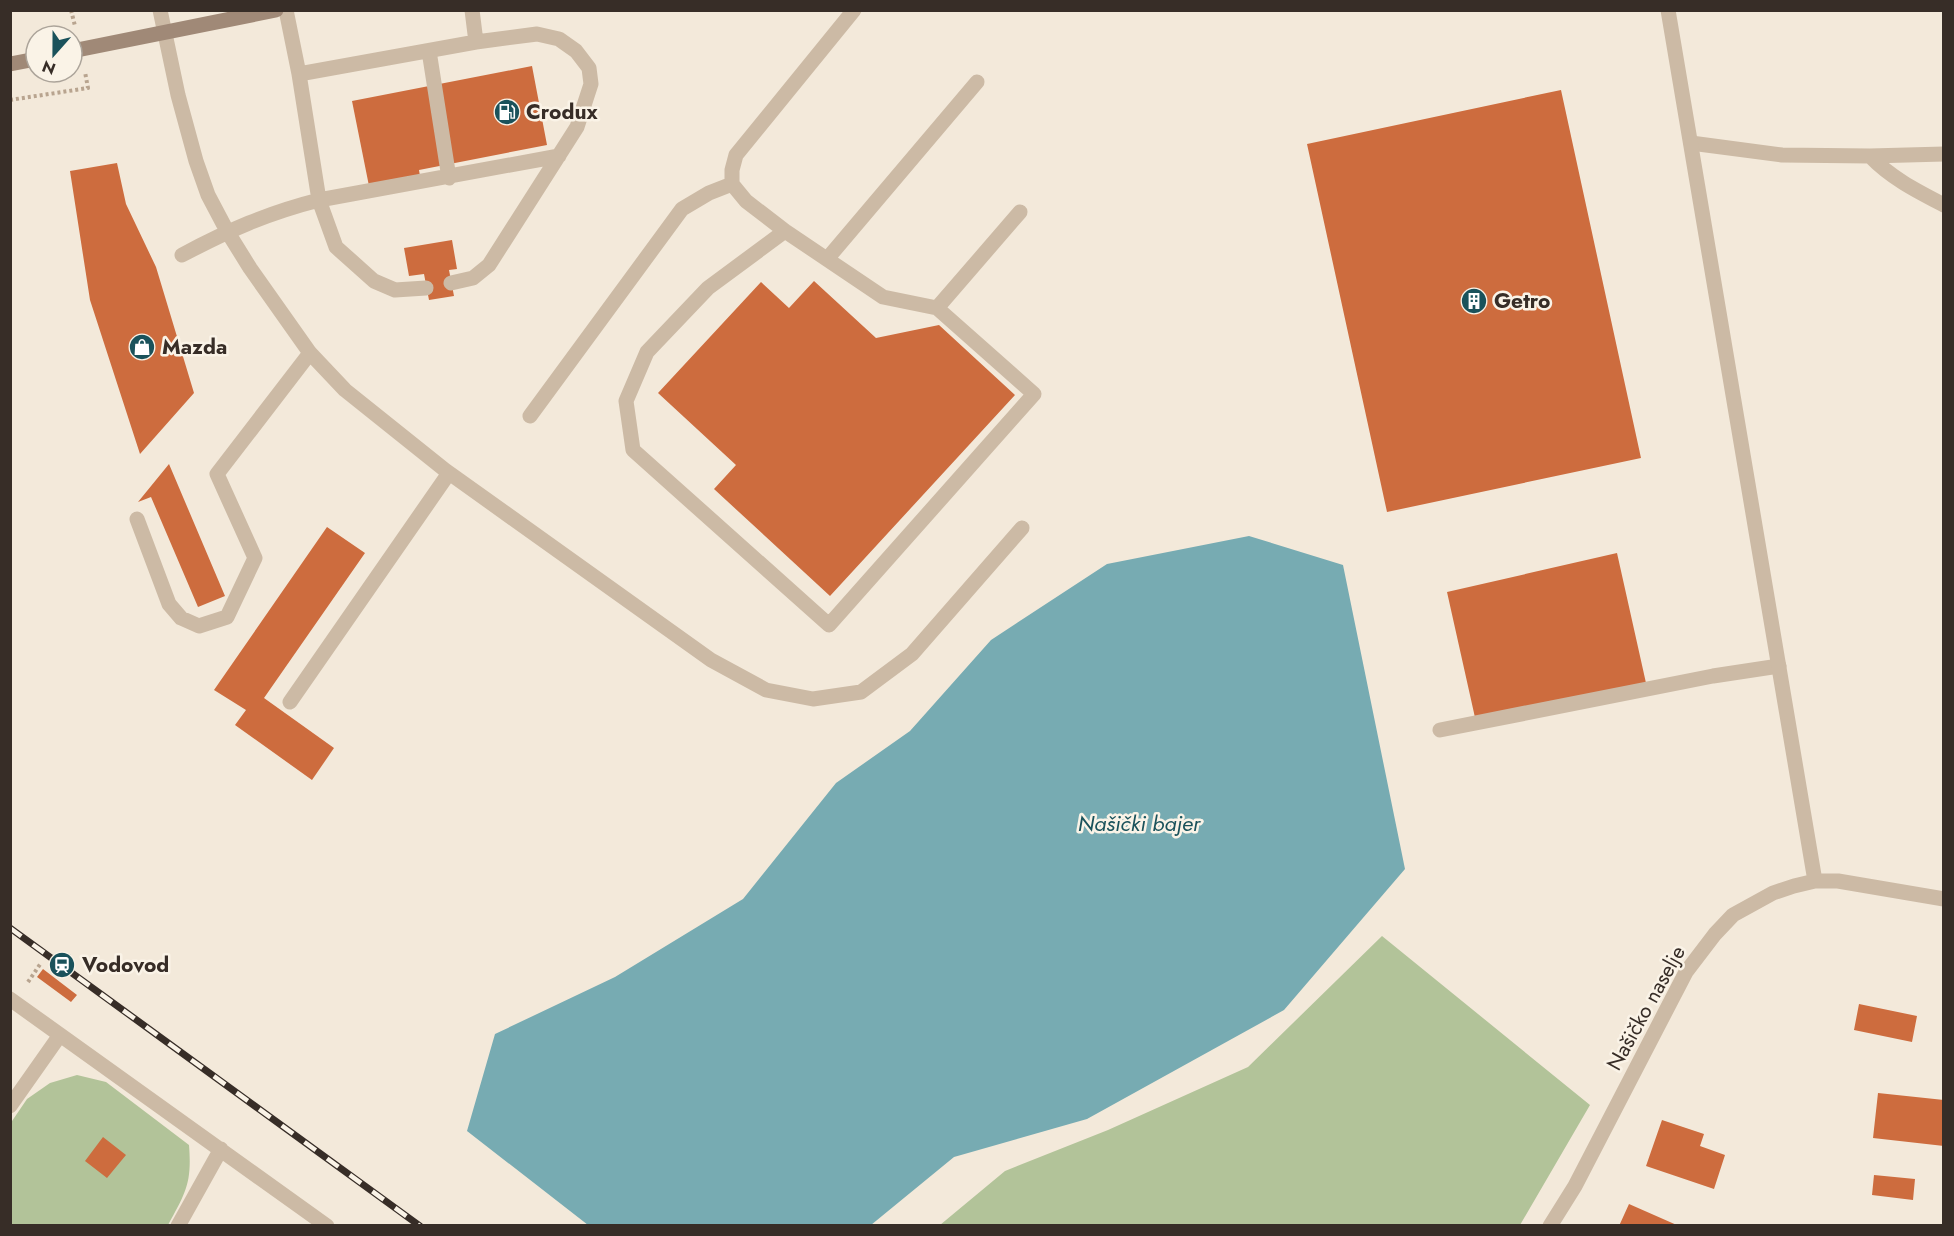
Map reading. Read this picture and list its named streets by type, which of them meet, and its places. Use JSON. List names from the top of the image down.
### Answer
{
  "streets": {
    "street": ["Našičko naselje"]
  },
  "water": ["Našički bajer"],
  "places": {
    "fuel station": ["Crodux"],
    "building": ["Getro"],
    "shop": ["Mazda"],
    "station": ["Vodovod"]
  },
  "north": "bottom"
}
